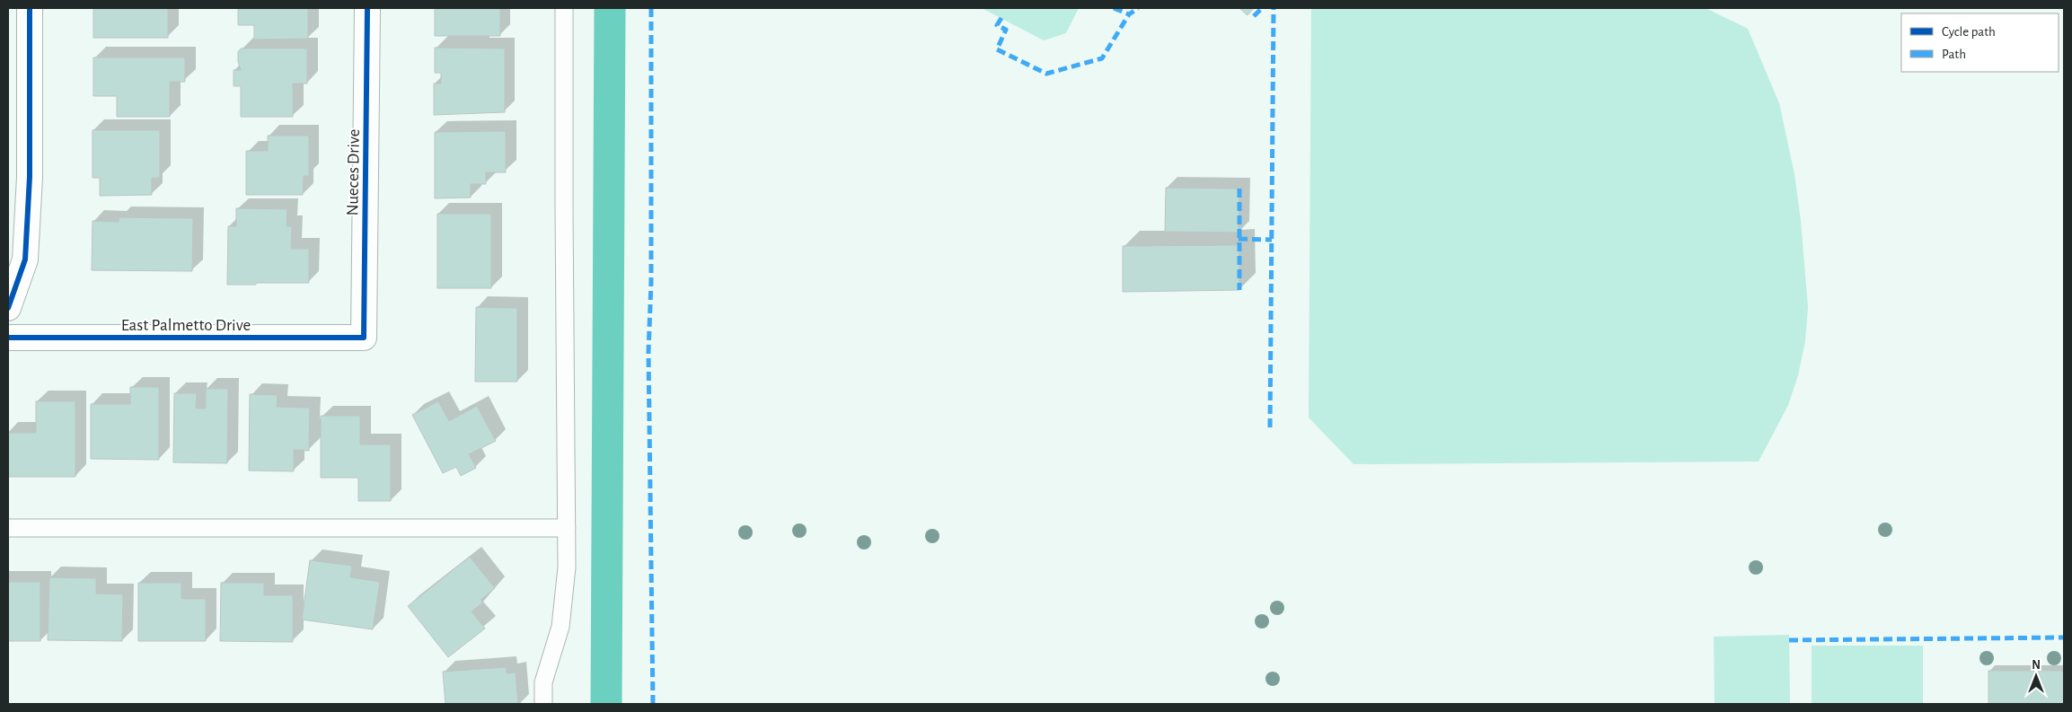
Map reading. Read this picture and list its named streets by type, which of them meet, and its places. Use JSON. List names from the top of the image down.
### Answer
{
  "streets": {
    "street": ["Nueces Drive", "East Palmetto Drive"]
  },
  "crossings": [
    ["Nueces Drive", "East Palmetto Drive"]
  ],
  "legend": ["Cycle path", "Path"],
  "north": "top"
}
